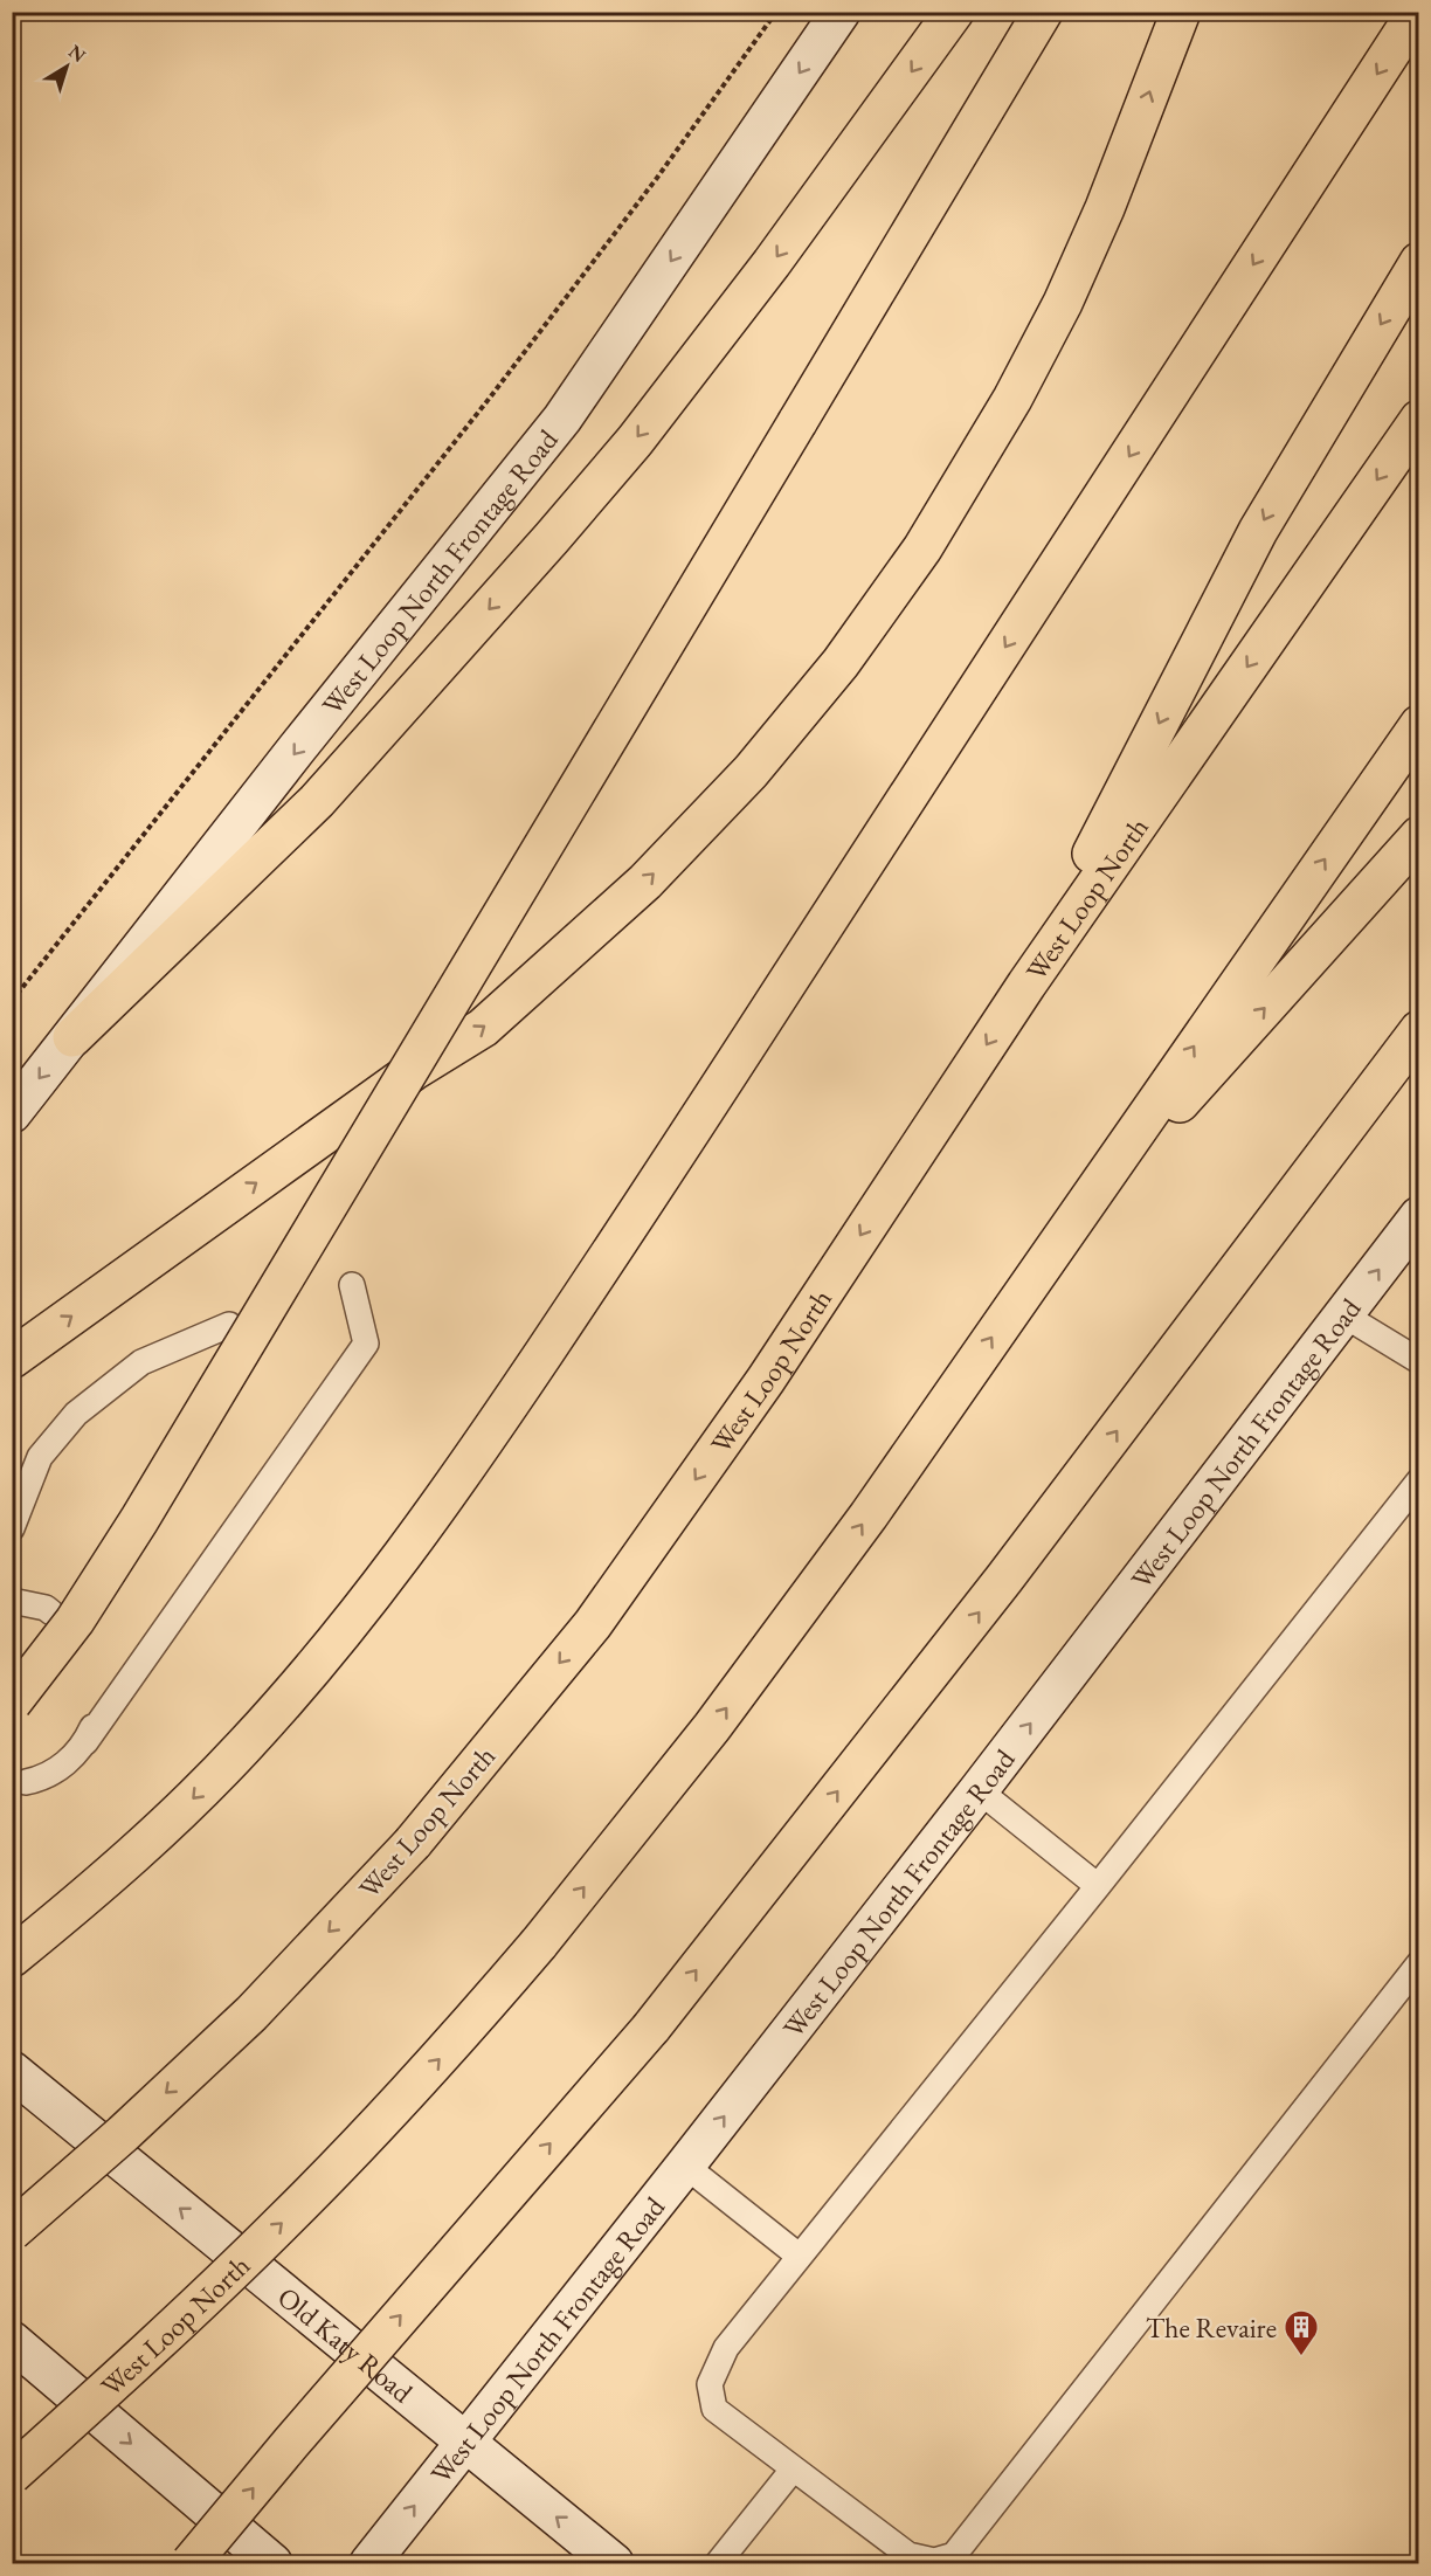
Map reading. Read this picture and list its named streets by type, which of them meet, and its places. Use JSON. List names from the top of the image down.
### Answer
{
  "streets": {
    "highway": ["West Loop North"],
    "main road": ["West Loop North Frontage Road", "Old Katy Road"]
  },
  "crossings": [
    ["West Loop North Frontage Road", "Old Katy Road"]
  ],
  "places": {
    "building": ["The Revaire"]
  },
  "north": "top right"
}
